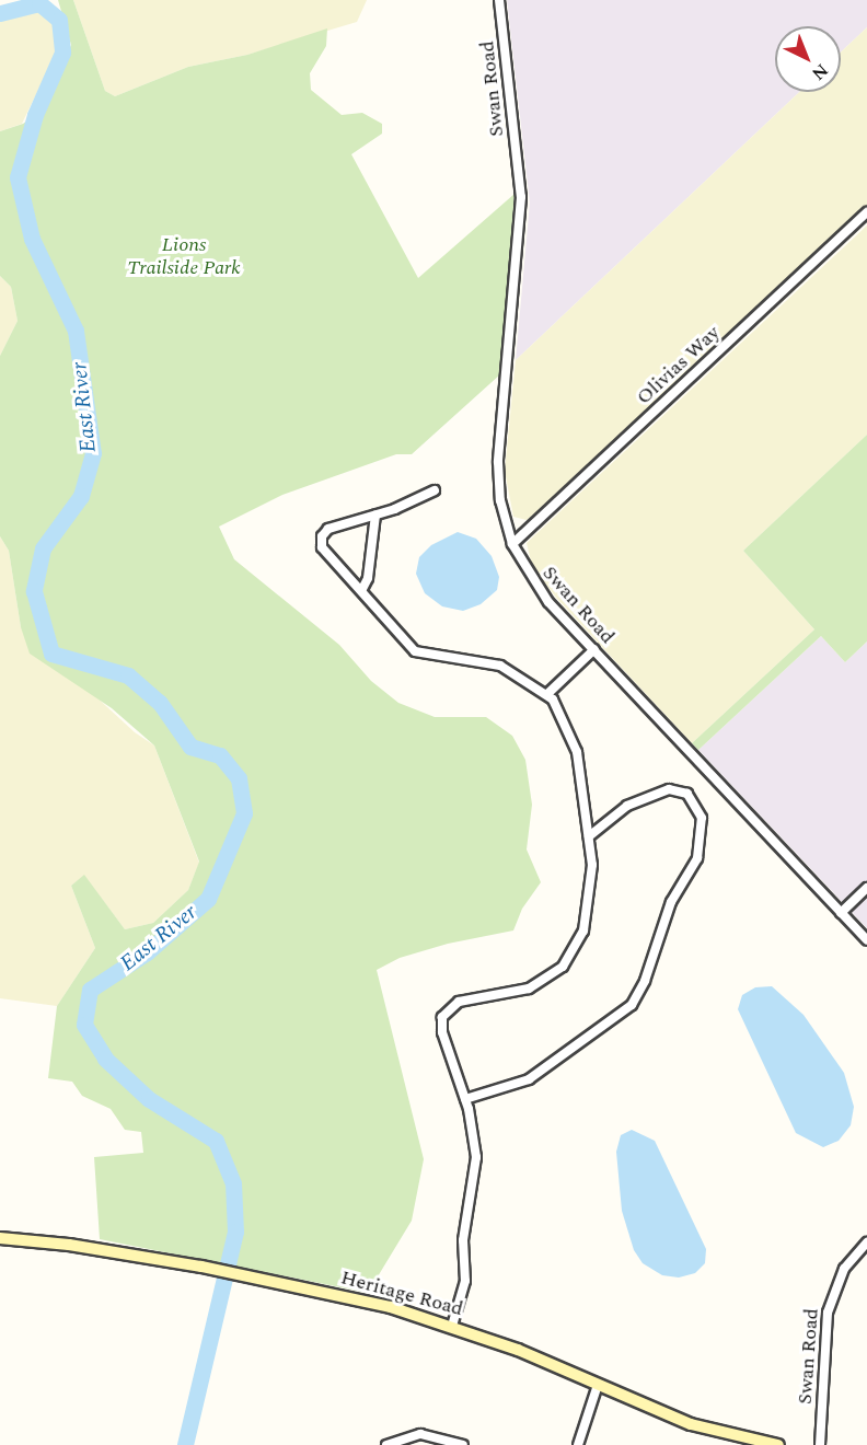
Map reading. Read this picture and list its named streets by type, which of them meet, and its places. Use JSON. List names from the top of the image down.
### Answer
{
  "streets": {
    "main road": ["Heritage Road"],
    "street": ["Swan Road", "Olivias Way"]
  },
  "crossings": [
    ["Swan Road", "Olivias Way"]
  ],
  "water": ["East River"],
  "parks": ["Lions Trailside Park"],
  "north": "bottom right"
}
